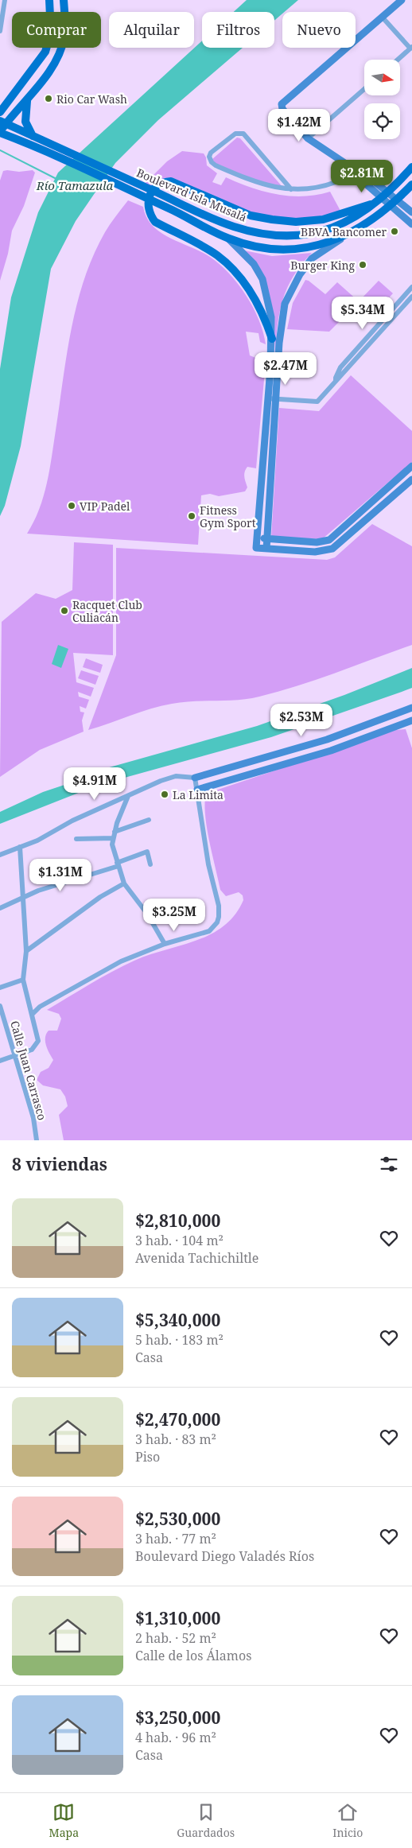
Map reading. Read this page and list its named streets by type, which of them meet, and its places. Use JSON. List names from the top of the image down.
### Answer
{
  "streets": {
    "main road": ["Boulevard Isla Musalá"],
    "street": ["Calle Juan Carrasco"]
  },
  "water": ["Río Tamazula"],
  "places": [
    "Rio Car Wash",
    "BBVA Bancomer",
    "Burger King",
    "VIP Padel",
    "Fitness Gym Sport",
    "Racquet Club Culiacán",
    "La Limita"
  ],
  "north": "right",
  "page": {
    "chip": [
      "Comprar",
      "Alquilar",
      "Filtros",
      "Nuevo"
    ],
    "price": [
      "$1.42M",
      "$2.81M",
      "$5.34M",
      "$2.47M",
      "$2.53M",
      "$4.91M",
      "$1.31M",
      "$3.25M"
    ],
    "heading": "8 viviendas",
    "list": [
      {
        "name": "$2,810,000",
        "note": "3 hab. · 104 m² · Avenida Tachichiltle"
      },
      {
        "name": "$5,340,000",
        "note": "5 hab. · 183 m² · Casa"
      },
      {
        "name": "$2,470,000",
        "note": "3 hab. · 83 m² · Piso"
      },
      {
        "name": "$2,530,000",
        "note": "3 hab. · 77 m² · Boulevard Diego Valadés Ríos"
      },
      {
        "name": "$1,310,000",
        "note": "2 hab. · 52 m² · Calle de los Álamos"
      },
      {
        "name": "$3,250,000",
        "note": "4 hab. · 96 m² · Casa"
      }
    ],
    "tabs": ["Mapa", "Guardados", "Inicio"]
  }
}
